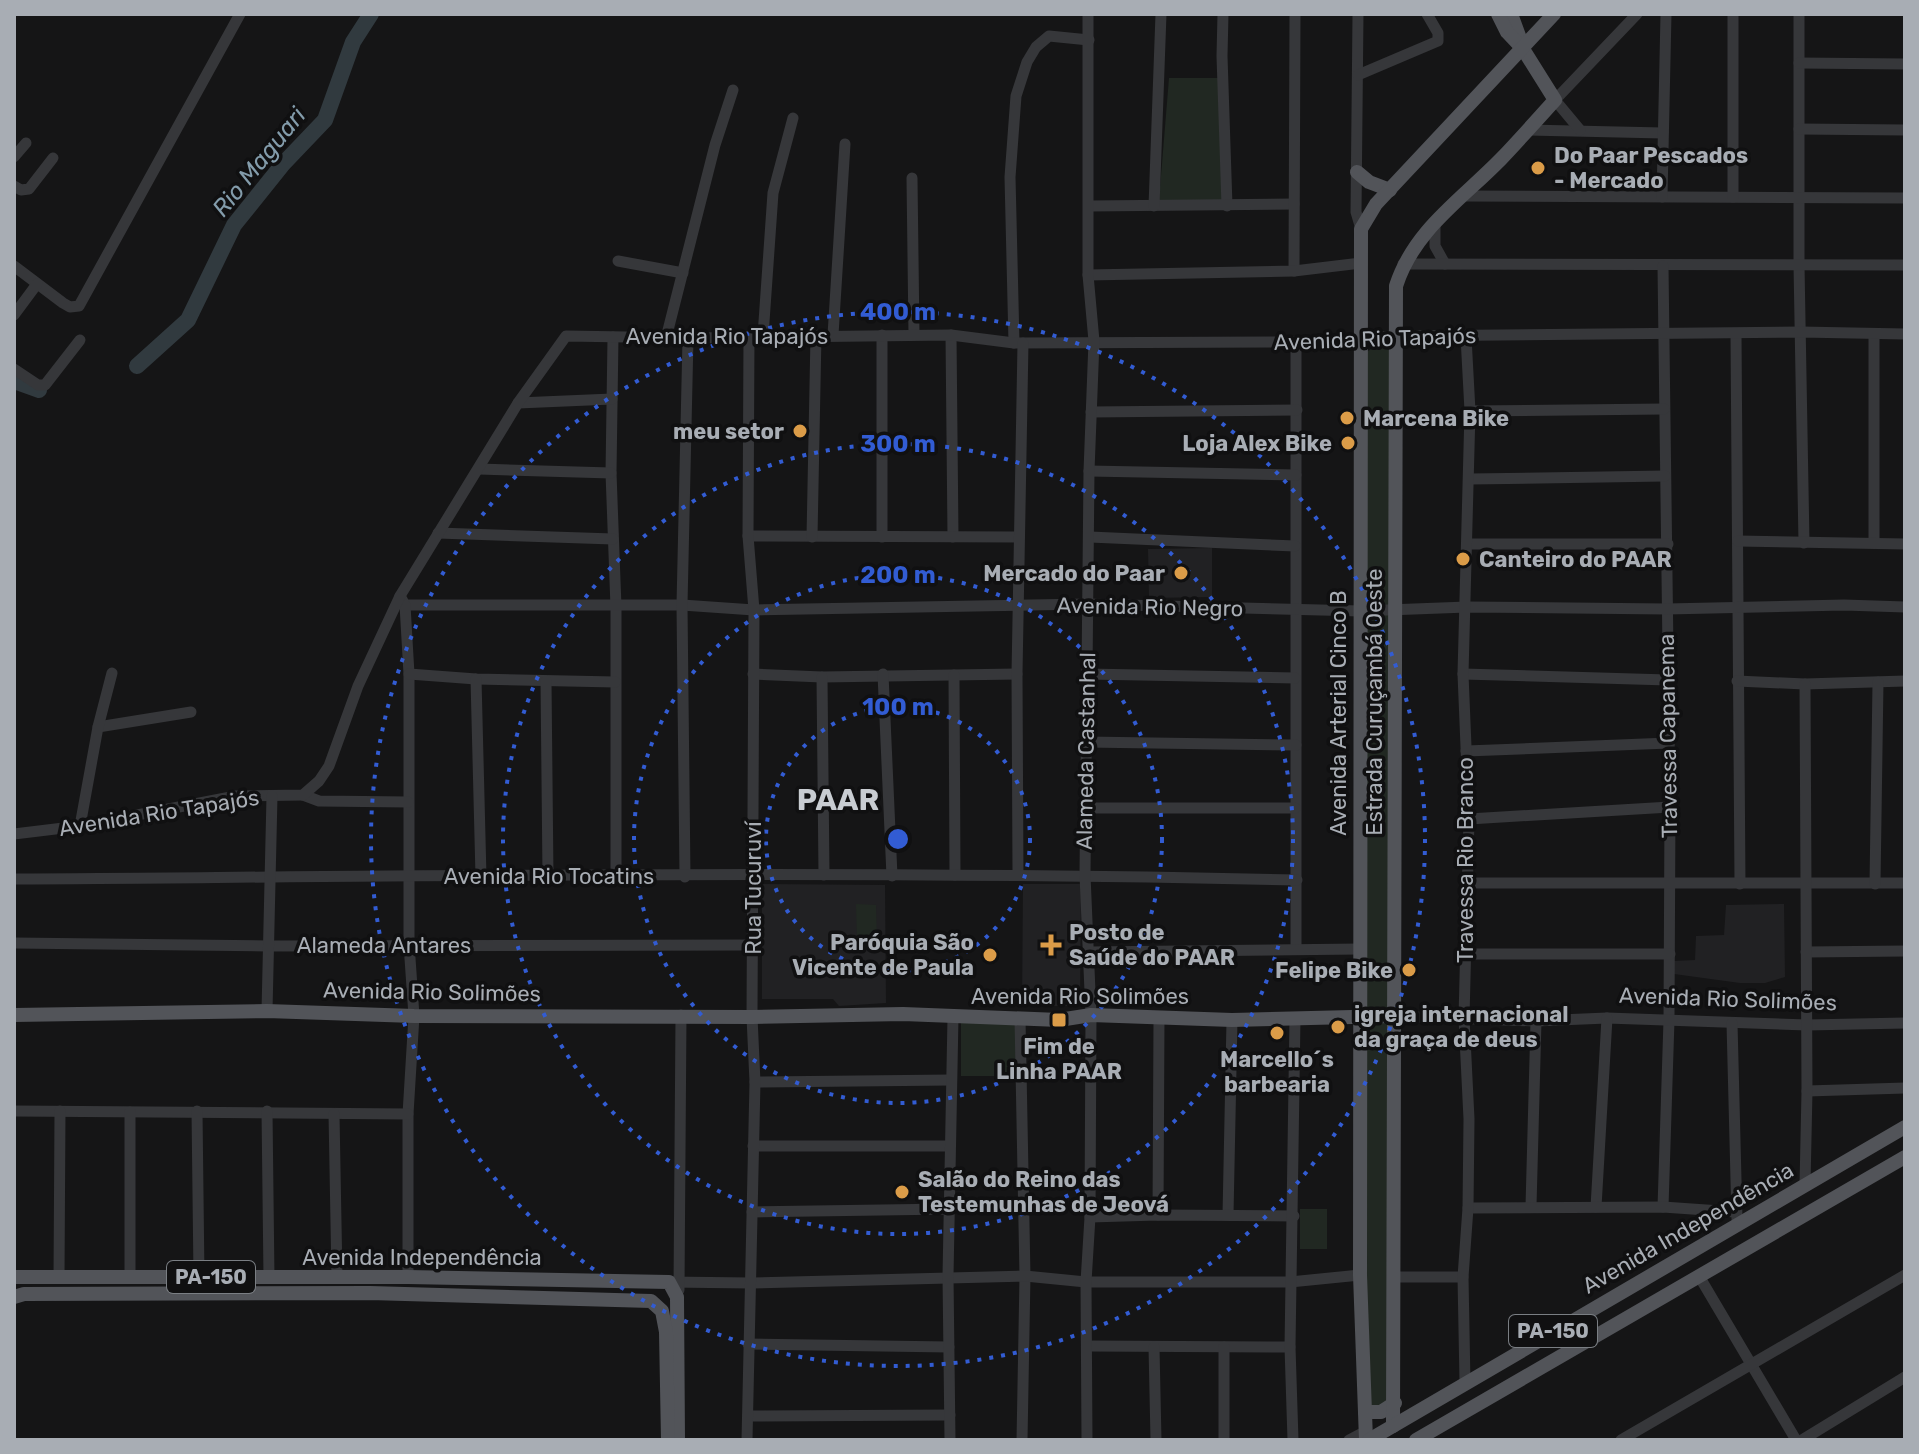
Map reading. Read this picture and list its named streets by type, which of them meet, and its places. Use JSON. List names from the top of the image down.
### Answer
{
  "streets": {
    "main road": [
      "Estrada Curuçambá Oeste",
      "Avenida Arterial Cinco B",
      "Avenida Rio Solimões",
      "Avenida Independência",
      "PA-150"
    ],
    "street": [
      "Avenida Rio Tapajós",
      "Avenida Rio Negro",
      "Travessa Capanema",
      "Alameda Castanhal",
      "Travessa Rio Branco",
      "Avenida Rio Tocatins",
      "Rua Tucuruví",
      "Alameda Antares"
    ]
  },
  "crossings": [
    ["Avenida Rio Tapajós", "Avenida Rio Negro"],
    ["Avenida Rio Tapajós", "Estrada Curuçambá Oeste"],
    ["Avenida Rio Tapajós", "Avenida Arterial Cinco B"],
    ["Avenida Rio Tapajós", "Travessa Capanema"],
    ["Avenida Rio Tapajós", "Alameda Castanhal"],
    ["Avenida Rio Tapajós", "Travessa Rio Branco"],
    ["Avenida Rio Tapajós", "Rua Tucuruví"],
    ["Avenida Rio Negro", "Estrada Curuçambá Oeste"],
    ["Avenida Rio Negro", "Avenida Arterial Cinco B"],
    ["Avenida Rio Negro", "Travessa Capanema"],
    ["Avenida Rio Negro", "Alameda Castanhal"],
    ["Avenida Rio Negro", "Travessa Rio Branco"],
    ["Avenida Rio Negro", "Rua Tucuruví"],
    ["Estrada Curuçambá Oeste", "Avenida Rio Solimões"],
    ["Estrada Curuçambá Oeste", "Avenida Independência"],
    ["Avenida Arterial Cinco B", "Avenida Rio Solimões"],
    ["Avenida Arterial Cinco B", "Avenida Independência"],
    ["Travessa Capanema", "Avenida Rio Solimões"],
    ["Alameda Castanhal", "Avenida Rio Tocatins"],
    ["Alameda Castanhal", "Avenida Rio Solimões"],
    ["Travessa Rio Branco", "Avenida Rio Solimões"],
    ["Travessa Rio Branco", "Avenida Independência"],
    ["Avenida Rio Tocatins", "Rua Tucuruví"],
    ["Rua Tucuruví", "Alameda Antares"],
    ["Rua Tucuruví", "Avenida Rio Solimões"]
  ],
  "districts": ["PAAR"],
  "water": ["Rio Maguari"],
  "places": {
    "other": [
      "Do Paar Pescados - Mercado",
      "Marcena Bike",
      "meu setor",
      "Loja Alex Bike",
      "Canteiro do PAAR",
      "Mercado do Paar",
      "Paróquia São Vicente de Paula",
      "Felipe Bike",
      "igreja internacional da graça de deus",
      "Marcello´s barbearia",
      "Salão do Reino das Testemunhas de Jeová"
    ],
    "health": ["Posto de Saúde do PAAR"],
    "transit": ["Fim de Linha PAAR"]
  },
  "rings": [
    "400 m",
    "300 m",
    "200 m",
    "100 m"
  ]
}
